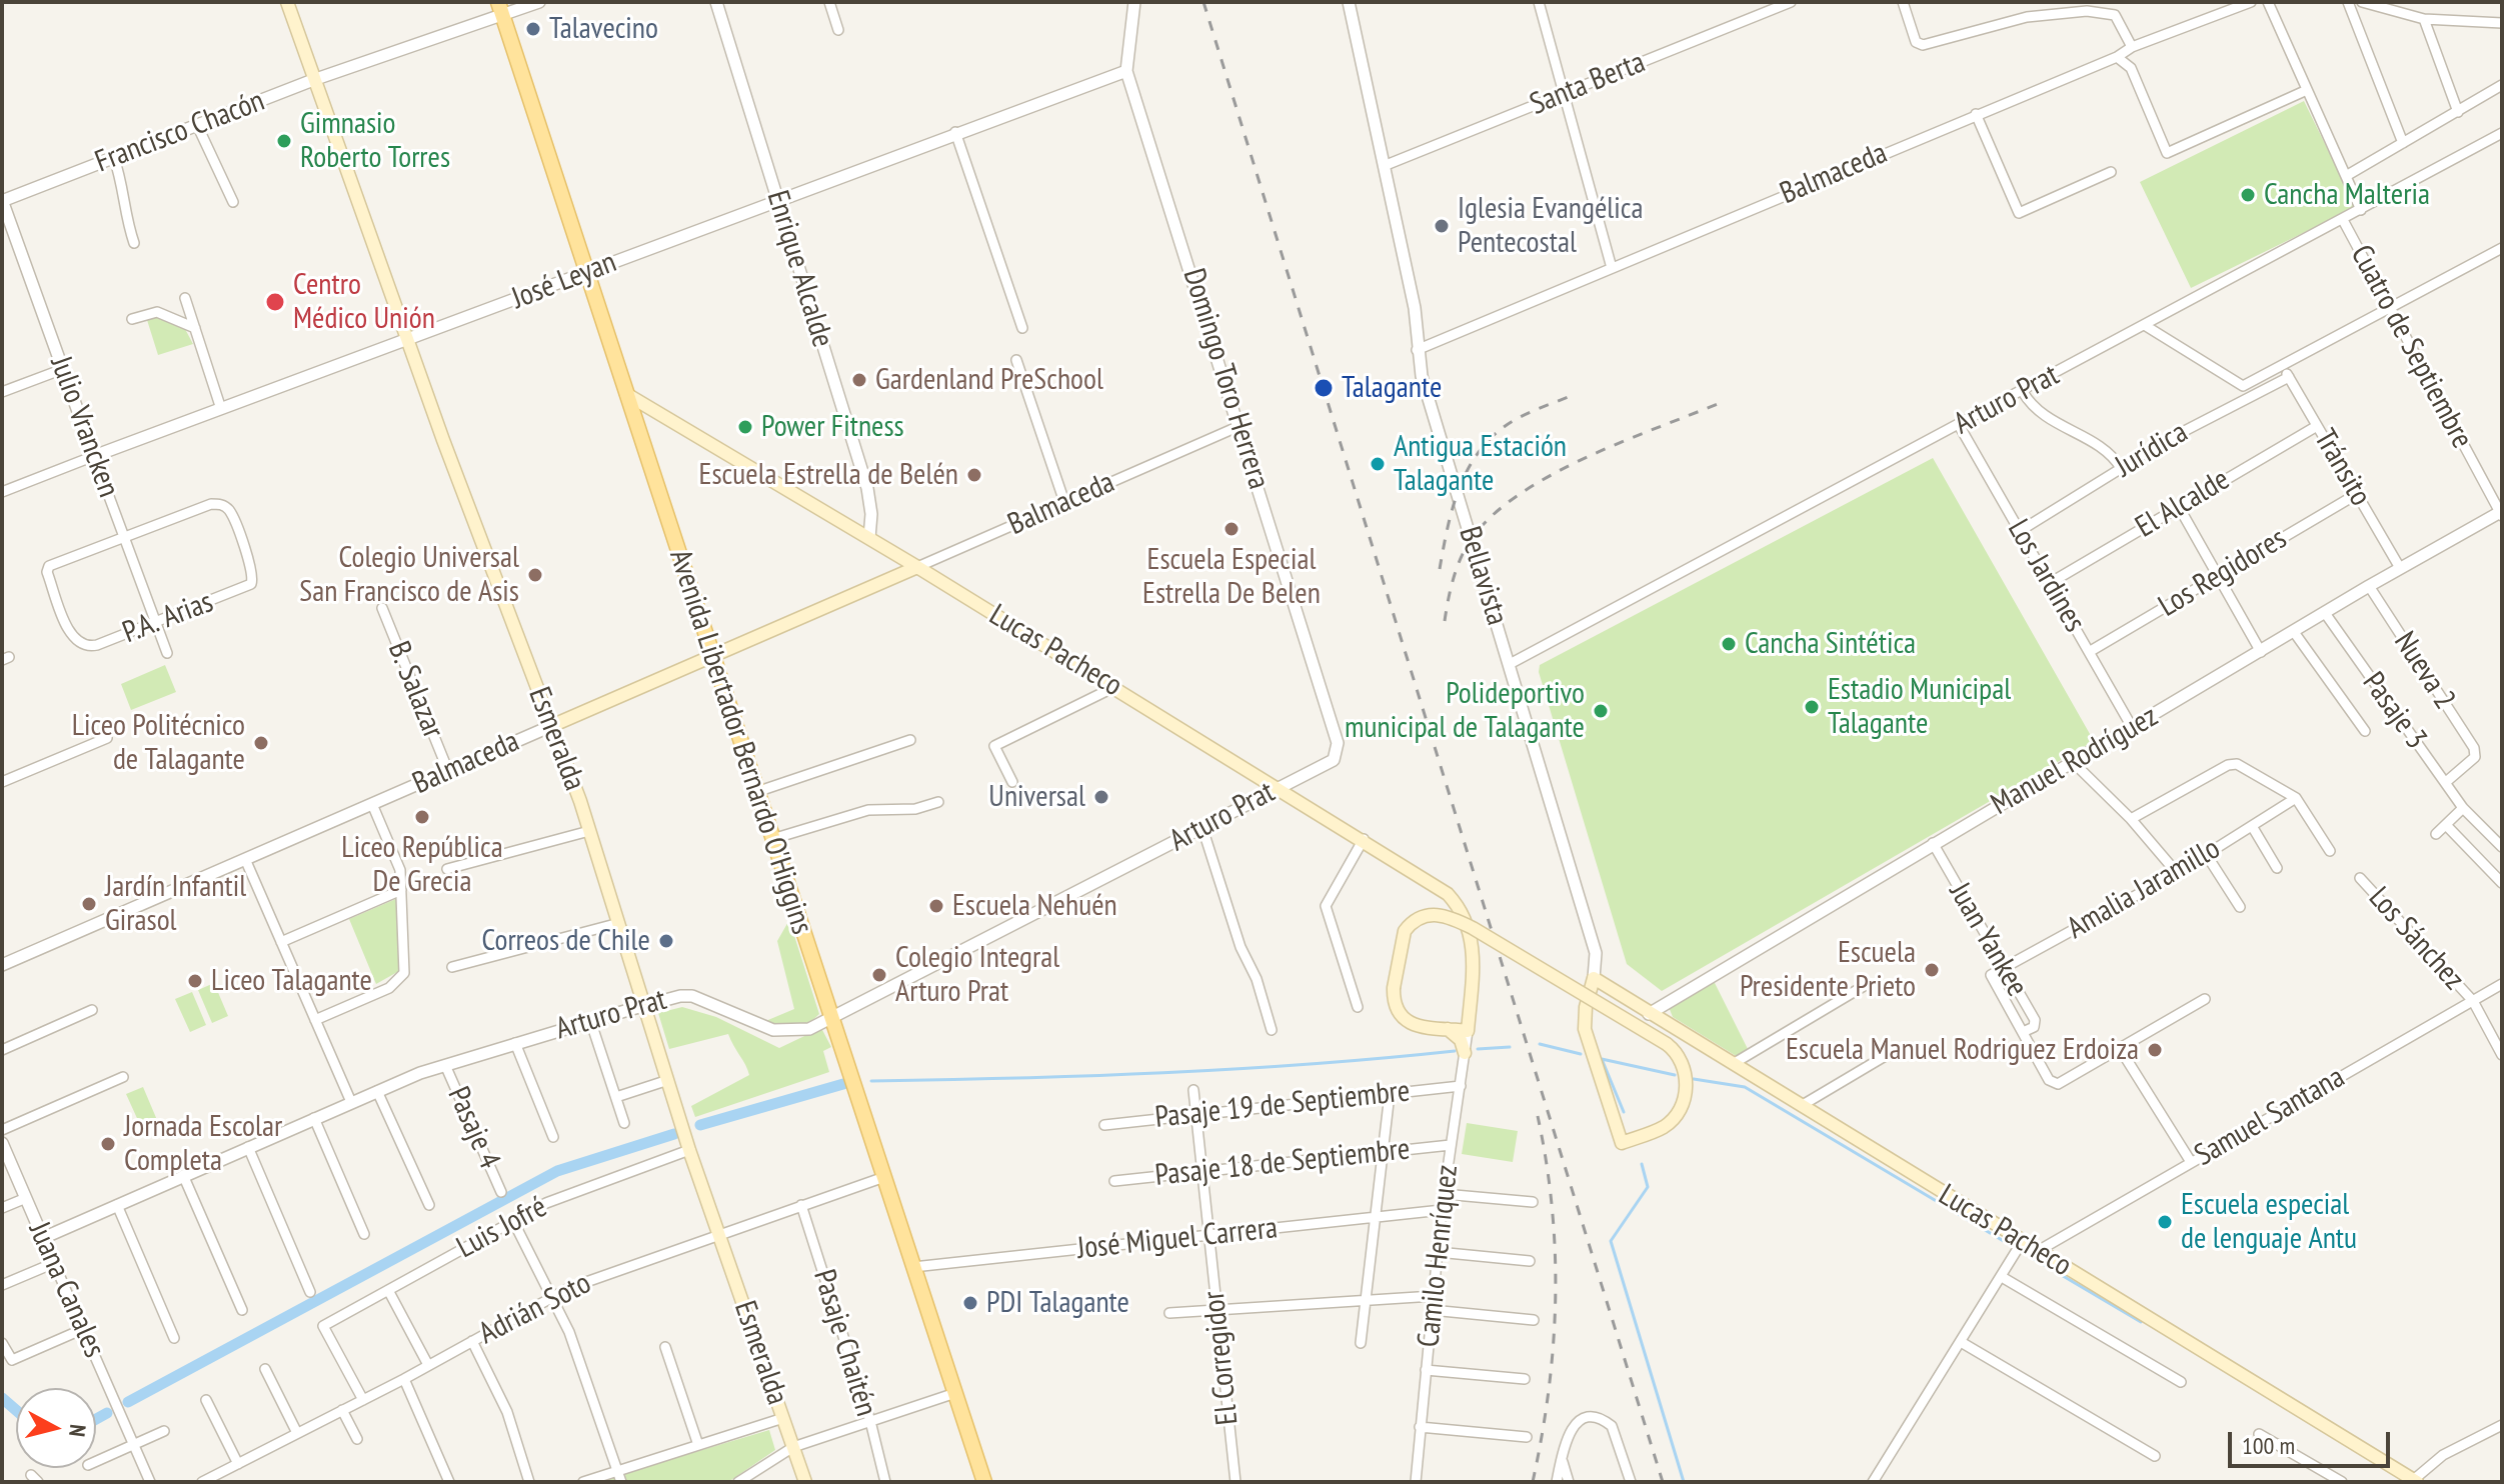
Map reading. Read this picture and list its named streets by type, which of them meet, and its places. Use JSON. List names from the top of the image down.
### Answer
{
  "streets": {
    "main road": [
      "Balmaceda",
      "Bellavista",
      "Lucas Pacheco",
      "Esmeralda",
      "Avenida Libertador Bernardo O'Higgins"
    ],
    "street": [
      "Santa Berta",
      "Francisco Chacón",
      "Enrique Alcalde",
      "José Leyan",
      "Cuatro de Septiembre",
      "Domingo Toro Herrera",
      "Arturo Prat",
      "Julio Vrancken",
      "Jurídica",
      "Tránsito",
      "El Alcalde",
      "Los Regidores",
      "Los Jardines",
      "P.A. Arias",
      "Nueva 2",
      "B. Salazar",
      "Pasaje 3",
      "Manuel Rodríguez",
      "Amalia Jaramillo",
      "Los Sánchez",
      "Juan Yankee",
      "Pasaje 19 de Septiembre",
      "Samuel Santana",
      "Pasaje 4",
      "Pasaje 18 de Septiembre",
      "Luis Jofré",
      "José Miguel Carrera",
      "Camilo Henríquez",
      "Juana Canales",
      "Adrián Soto",
      "Pasaje Chaitén",
      "El Corregidor"
    ]
  },
  "crossings": [
    ["Santa Berta", "Bellavista"],
    ["Francisco Chacón", "Julio Vrancken"],
    ["Francisco Chacón", "Esmeralda"],
    ["Francisco Chacón", "Avenida Libertador Bernardo O'Higgins"],
    ["Balmaceda", "Domingo Toro Herrera"],
    ["Balmaceda", "Bellavista"],
    ["Balmaceda", "Lucas Pacheco"],
    ["Balmaceda", "B. Salazar"],
    ["Balmaceda", "Esmeralda"],
    ["Balmaceda", "Avenida Libertador Bernardo O'Higgins"],
    ["Enrique Alcalde", "José Leyan"],
    ["Enrique Alcalde", "Lucas Pacheco"],
    ["José Leyan", "Domingo Toro Herrera"],
    ["José Leyan", "Julio Vrancken"],
    ["José Leyan", "Esmeralda"],
    ["José Leyan", "Avenida Libertador Bernardo O'Higgins"],
    ["Cuatro de Septiembre", "Arturo Prat"],
    ["Cuatro de Septiembre", "Manuel Rodríguez"],
    ["Domingo Toro Herrera", "Arturo Prat"],
    ["Arturo Prat", "Bellavista"],
    ["Arturo Prat", "Los Jardines"],
    ["Arturo Prat", "Lucas Pacheco"],
    ["Arturo Prat", "Esmeralda"],
    ["Arturo Prat", "Avenida Libertador Bernardo O'Higgins"],
    ["Arturo Prat", "Pasaje 4"],
    ["Arturo Prat", "Juana Canales"],
    ["Julio Vrancken", "P.A. Arias"],
    ["Jurídica", "Tránsito"],
    ["Jurídica", "Los Jardines"],
    ["Tránsito", "El Alcalde"],
    ["Tránsito", "Los Regidores"],
    ["Tránsito", "Manuel Rodríguez"],
    ["El Alcalde", "Los Jardines"],
    ["Los Regidores", "Los Jardines"],
    ["Bellavista", "Lucas Pacheco"],
    ["Los Jardines", "Manuel Rodríguez"],
    ["Lucas Pacheco", "Avenida Libertador Bernardo O'Higgins"],
    ["Lucas Pacheco", "Manuel Rodríguez"],
    ["Lucas Pacheco", "Samuel Santana"],
    ["Lucas Pacheco", "Camilo Henríquez"],
    ["Nueva 2", "Pasaje 3"],
    ["Nueva 2", "Manuel Rodríguez"],
    ["Pasaje 3", "Manuel Rodríguez"],
    ["Esmeralda", "Luis Jofré"],
    ["Esmeralda", "Adrián Soto"],
    ["Avenida Libertador Bernardo O'Higgins", "José Miguel Carrera"],
    ["Avenida Libertador Bernardo O'Higgins", "Adrián Soto"],
    ["Manuel Rodríguez", "Juan Yankee"],
    ["Amalia Jaramillo", "Juan Yankee"],
    ["Los Sánchez", "Samuel Santana"],
    ["Pasaje 19 de Septiembre", "Camilo Henríquez"],
    ["Pasaje 19 de Septiembre", "El Corregidor"],
    ["Pasaje 18 de Septiembre", "Camilo Henríquez"],
    ["Pasaje 18 de Septiembre", "El Corregidor"],
    ["Luis Jofré", "Adrián Soto"],
    ["José Miguel Carrera", "Camilo Henríquez"],
    ["José Miguel Carrera", "El Corregidor"],
    ["Adrián Soto", "Pasaje Chaitén"]
  ],
  "places": [
    "Talavecino",
    "Gimnasio Roberto Torres",
    "Cancha Malteria",
    "Iglesia Evangélica Pentecostal",
    "Centro Médico Unión",
    "Gardenland PreSchool",
    "Talagante",
    "Power Fitness",
    "Antigua Estación Talagante",
    "Escuela Estrella de Belén",
    "Escuela Especial Estrella De Belen",
    "Colegio Universal San Francisco de Asis",
    "Cancha Sintética",
    "Estadio Municipal Talagante",
    "Polideportivo municipal de Talagante",
    "Liceo Politécnico de Talagante",
    "Universal",
    "Liceo República De Grecia",
    "Jardín Infantil Girasol",
    "Escuela Nehuén",
    "Correos de Chile",
    "Escuela Presidente Prieto",
    "Colegio Integral Arturo Prat",
    "Liceo Talagante",
    "Escuela Manuel Rodriguez Erdoiza",
    "Jornada Escolar Completa",
    "Escuela especial de lenguaje Antu",
    "PDI Talagante"
  ],
  "scale_bar": "100 m",
  "north": "right"
}
